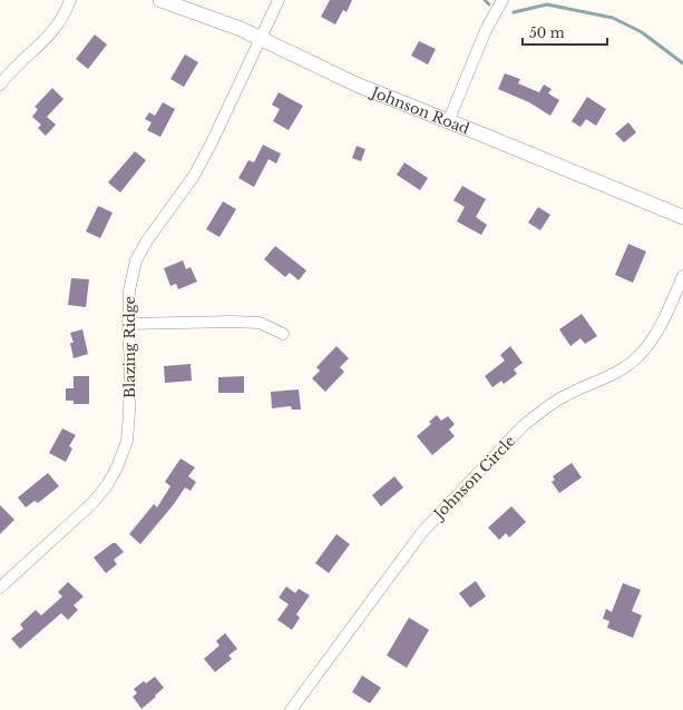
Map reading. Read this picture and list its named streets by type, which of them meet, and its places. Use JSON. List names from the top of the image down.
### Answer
{
  "streets": {
    "street": ["Johnson Road", "Blazing Ridge", "Johnson Circle"]
  },
  "crossings": [
    ["Johnson Road", "Blazing Ridge"]
  ],
  "scale_bar": "50 m"
}
